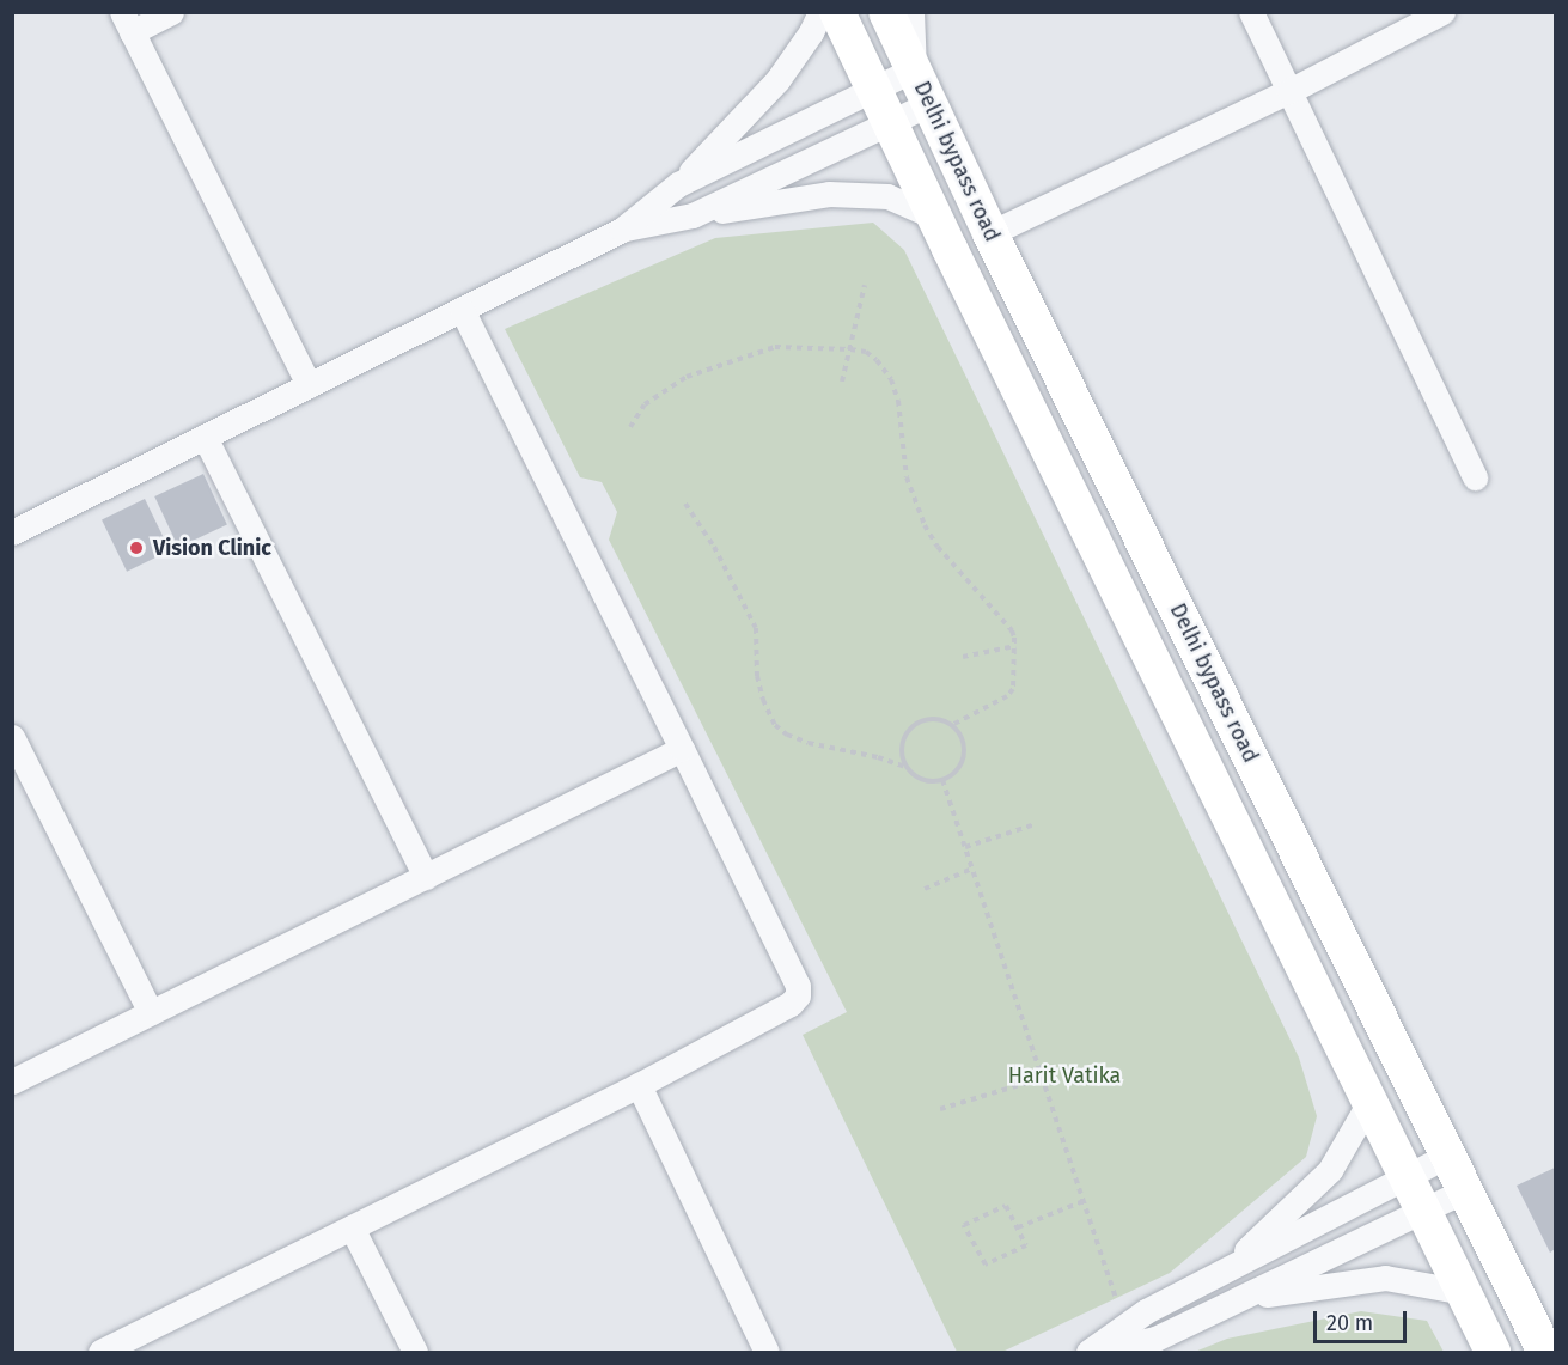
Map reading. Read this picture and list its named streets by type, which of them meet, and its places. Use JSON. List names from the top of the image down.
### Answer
{
  "streets": {
    "main road": ["Delhi bypass road"]
  },
  "parks": ["Harit Vatika"],
  "places": ["Vision Clinic"],
  "scale_bar": "20 m"
}
